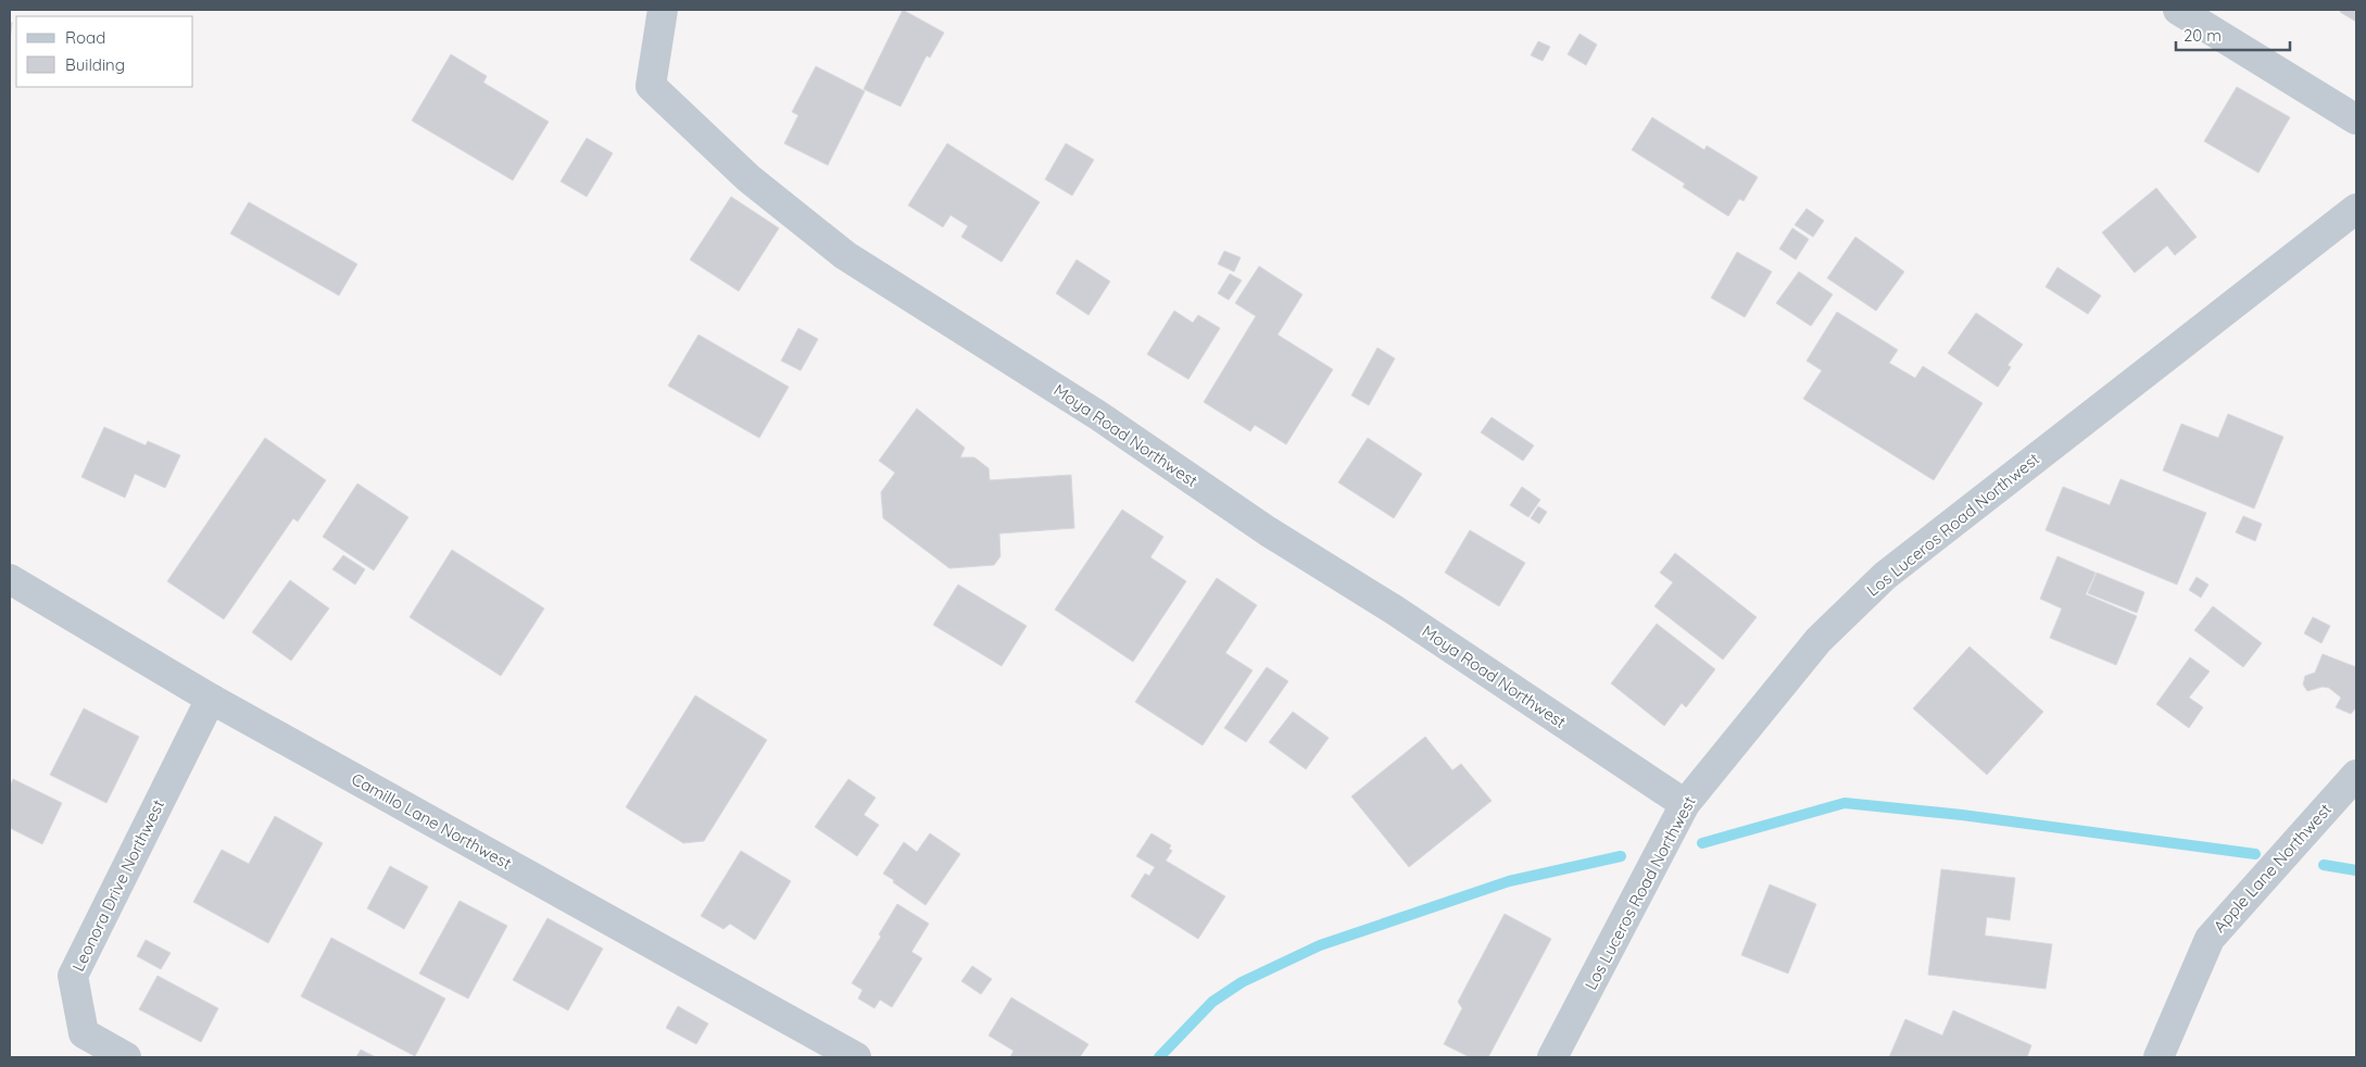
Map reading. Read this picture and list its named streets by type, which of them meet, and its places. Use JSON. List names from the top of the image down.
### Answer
{
  "streets": {
    "street": [
      "Moya Road Northwest",
      "Los Luceros Road Northwest",
      "Camillo Lane Northwest",
      "Apple Lane Northwest",
      "Leonora Drive Northwest"
    ]
  },
  "crossings": [
    ["Moya Road Northwest", "Los Luceros Road Northwest"],
    ["Camillo Lane Northwest", "Leonora Drive Northwest"]
  ],
  "legend": ["Road", "Building"],
  "scale_bar": "20 m"
}
